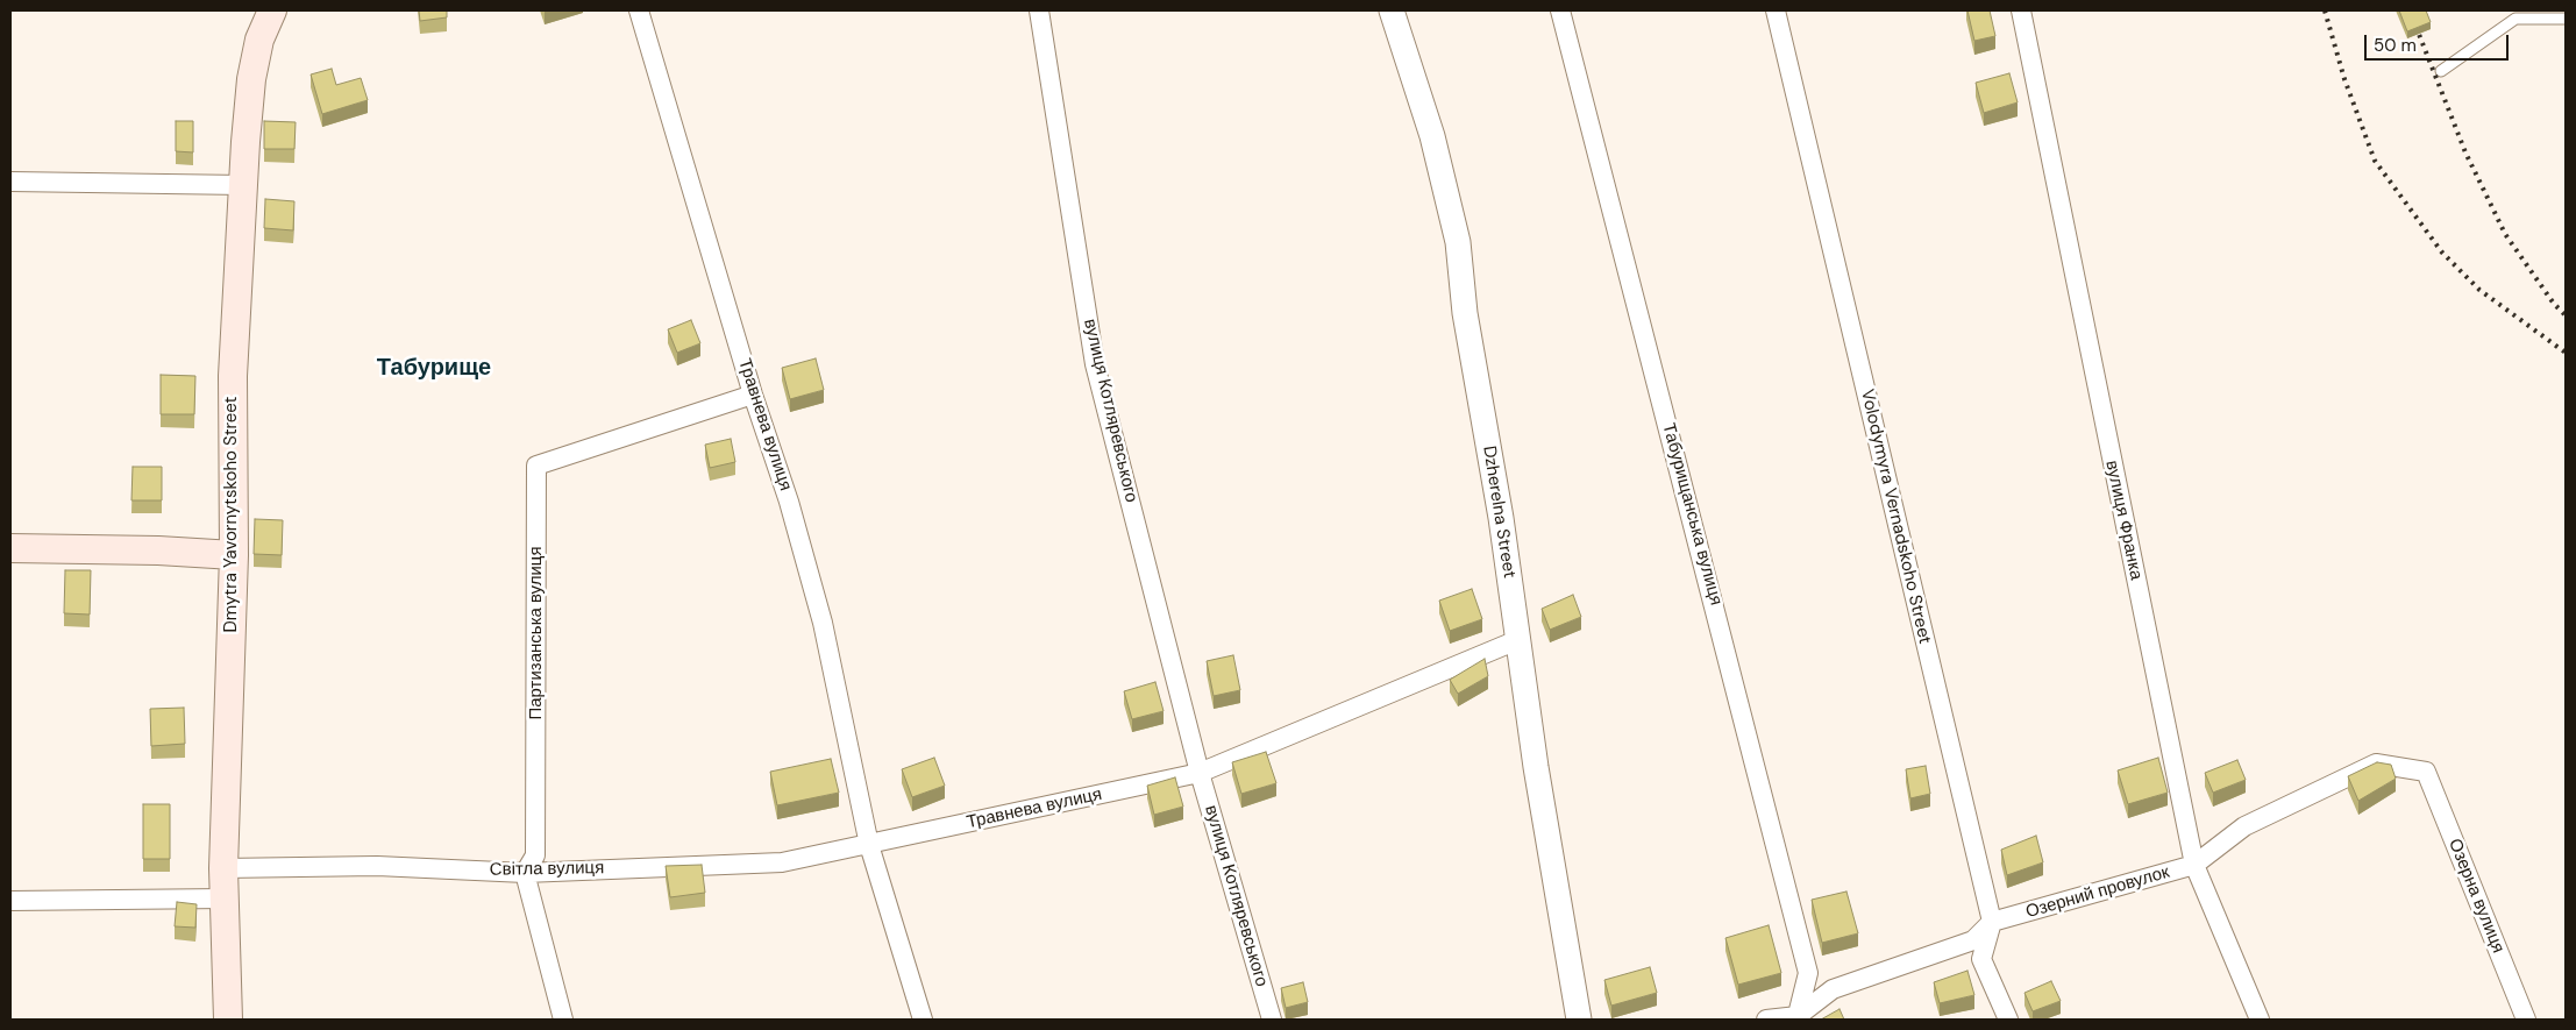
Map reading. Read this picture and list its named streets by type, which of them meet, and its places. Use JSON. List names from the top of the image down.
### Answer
{
  "streets": {
    "main road": ["Dmytra Yavornytskoho Street"],
    "street": [
      "вулиця Котляревського",
      "Травнева вулиця",
      "Dzherelna Street",
      "Табурищанська вулиця",
      "Volodymyra Vernadskoho Street",
      "вулиця Франка",
      "Партизанська вулиця",
      "Світла вулиця",
      "Озерний провулок",
      "Озерна вулиця"
    ]
  },
  "crossings": [
    ["вулиця Котляревського", "Травнева вулиця"],
    ["Травнева вулиця", "Партизанська вулиця"],
    ["Травнева вулиця", "Світла вулиця"],
    ["Dmytra Yavornytskoho Street", "Світла вулиця"],
    ["Табурищанська вулиця", "Озерний провулок"],
    ["Volodymyra Vernadskoho Street", "Озерний провулок"],
    ["вулиця Франка", "Озерний провулок"],
    ["Партизанська вулиця", "Світла вулиця"],
    ["Озерний провулок", "Озерна вулиця"]
  ],
  "districts": ["Табурище"],
  "scale_bar": "50 m"
}
